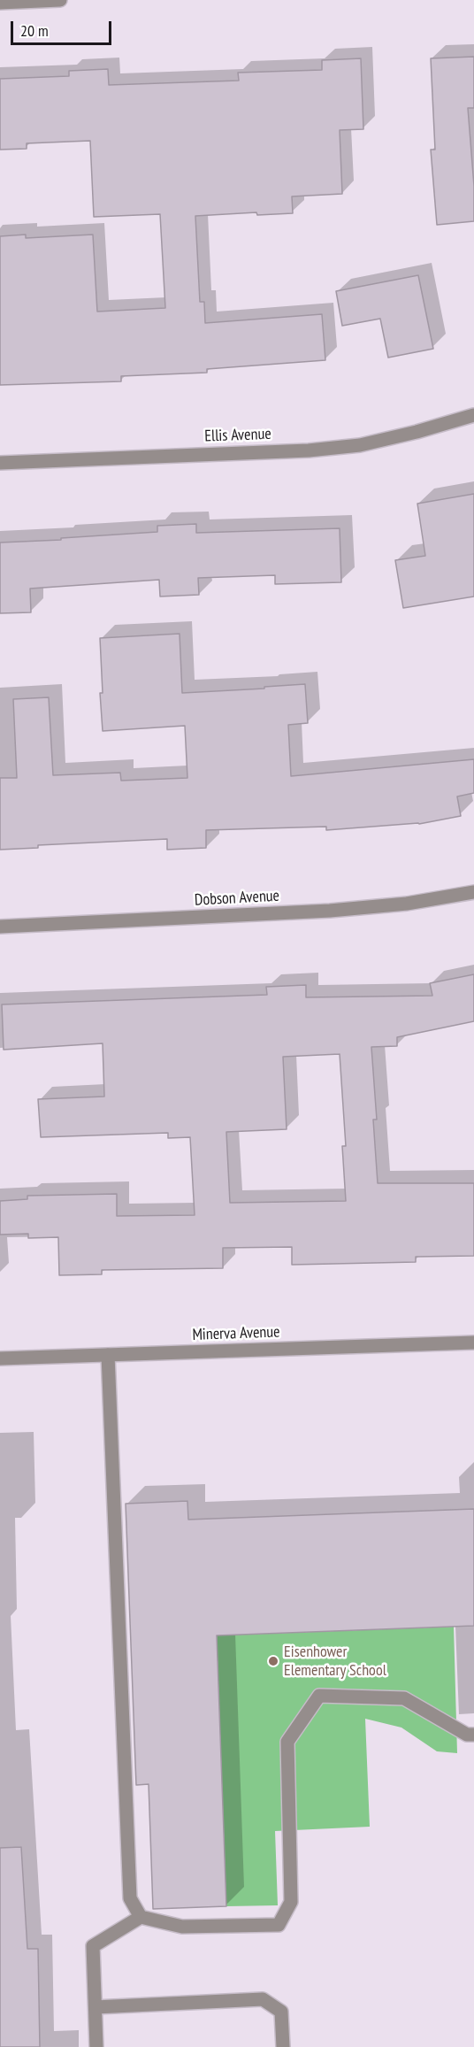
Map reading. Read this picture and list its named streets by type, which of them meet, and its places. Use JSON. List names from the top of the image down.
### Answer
{
  "streets": {
    "street": ["Ellis Avenue", "Dobson Avenue", "Minerva Avenue"]
  },
  "places": ["Eisenhower Elementary School"],
  "scale_bar": "20 m"
}
